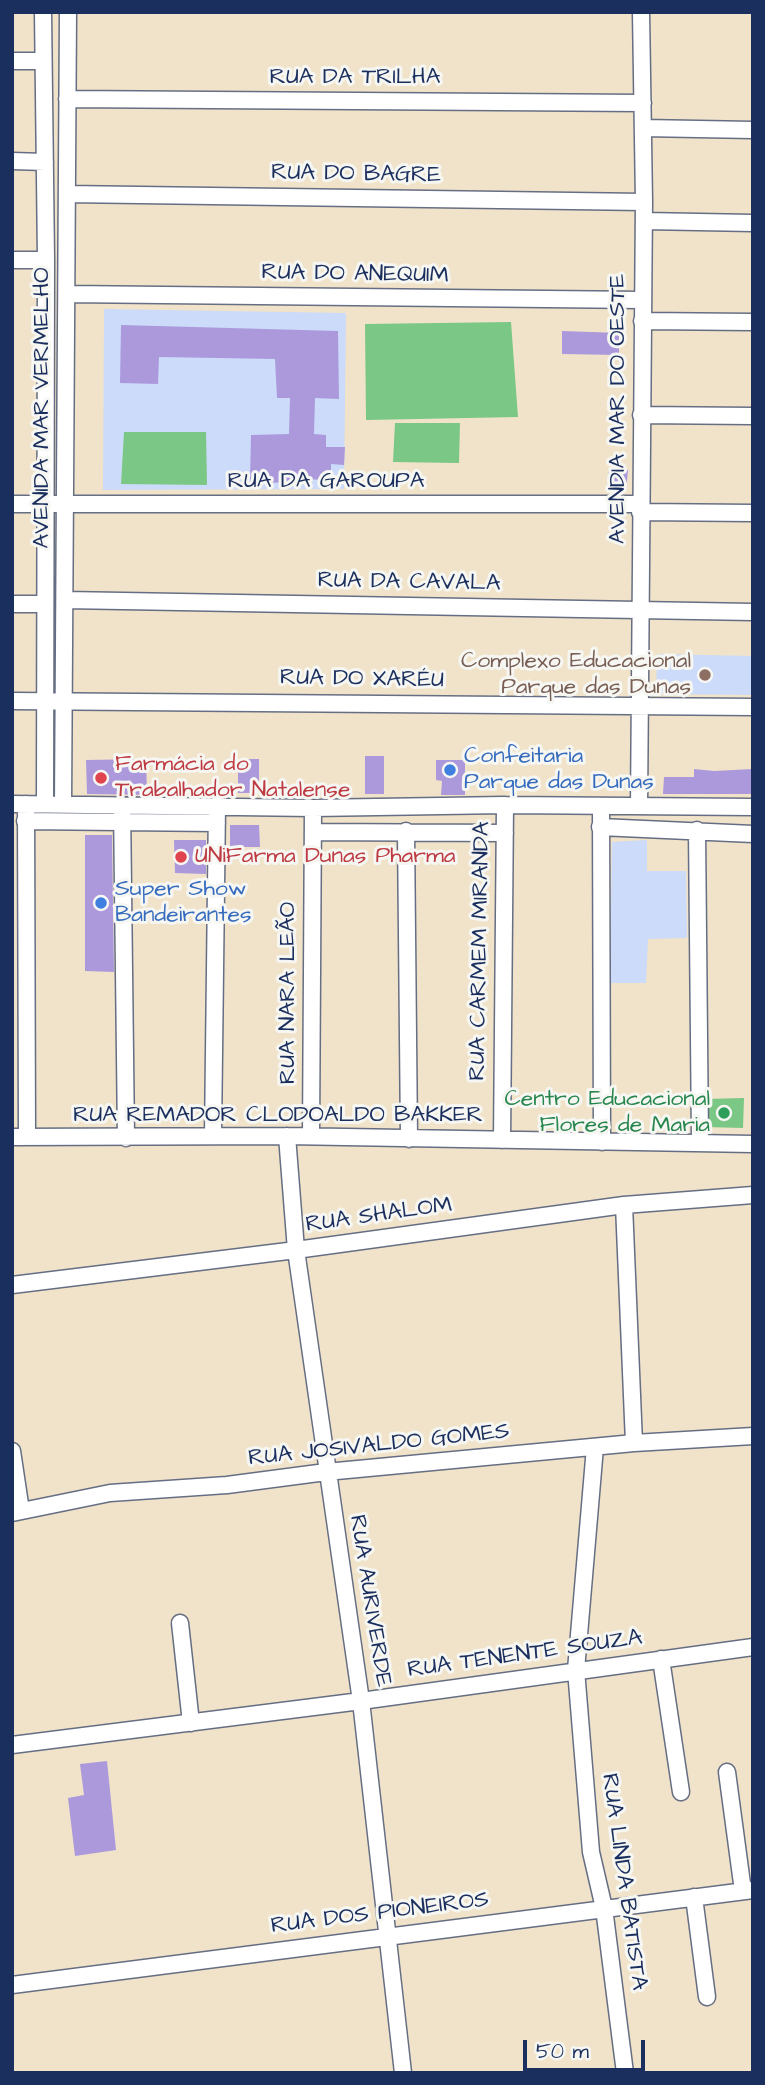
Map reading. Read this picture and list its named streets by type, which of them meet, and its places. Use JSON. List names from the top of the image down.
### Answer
{
  "streets": {
    "street": [
      "RUA DA TRILHA",
      "RUA DO BAGRE",
      "RUA DO ANEQUIM",
      "AVENIDA MAR VERMELHO",
      "AVENDIA MAR DO OESTE",
      "RUA DA GAROUPA",
      "RUA DA CAVALA",
      "RUA DO XARÉU",
      "RUA CARMEM MIRANDA",
      "RUA NARA LEÃO",
      "RUA REMADOR CLODOALDO BAKKER",
      "RUA SHALOM",
      "RUA JOSIVALDO GOMES",
      "RUA AURIVERDE",
      "RUA TENENTE SOUZA",
      "RUA LINDA BATISTA",
      "RUA DOS PIONEIROS"
    ]
  },
  "crossings": [
    ["RUA DA TRILHA", "AVENIDA MAR VERMELHO"],
    ["RUA DA TRILHA", "AVENDIA MAR DO OESTE"],
    ["RUA DO BAGRE", "AVENIDA MAR VERMELHO"],
    ["RUA DO BAGRE", "AVENDIA MAR DO OESTE"],
    ["RUA DO ANEQUIM", "AVENIDA MAR VERMELHO"],
    ["RUA DO ANEQUIM", "AVENDIA MAR DO OESTE"],
    ["AVENIDA MAR VERMELHO", "RUA DA GAROUPA"],
    ["AVENIDA MAR VERMELHO", "RUA DA CAVALA"],
    ["AVENIDA MAR VERMELHO", "RUA DO XARÉU"],
    ["AVENDIA MAR DO OESTE", "RUA DA GAROUPA"],
    ["AVENDIA MAR DO OESTE", "RUA DA CAVALA"],
    ["AVENDIA MAR DO OESTE", "RUA DO XARÉU"],
    ["RUA CARMEM MIRANDA", "RUA REMADOR CLODOALDO BAKKER"],
    ["RUA NARA LEÃO", "RUA REMADOR CLODOALDO BAKKER"],
    ["RUA REMADOR CLODOALDO BAKKER", "RUA AURIVERDE"],
    ["RUA SHALOM", "RUA AURIVERDE"],
    ["RUA JOSIVALDO GOMES", "RUA AURIVERDE"],
    ["RUA JOSIVALDO GOMES", "RUA LINDA BATISTA"],
    ["RUA AURIVERDE", "RUA TENENTE SOUZA"],
    ["RUA AURIVERDE", "RUA DOS PIONEIROS"],
    ["RUA TENENTE SOUZA", "RUA LINDA BATISTA"],
    ["RUA LINDA BATISTA", "RUA DOS PIONEIROS"]
  ],
  "places": [
    "Complexo Educacional Parque das Dunas",
    "Confeitaria Parque das Dunas",
    "Farmácia do Trabalhador Natalense",
    "UNiFarma Dunas Pharma",
    "Super Show Bandeirantes",
    "Centro Educacional Flores de Maria"
  ],
  "scale_bar": "50 m"
}
